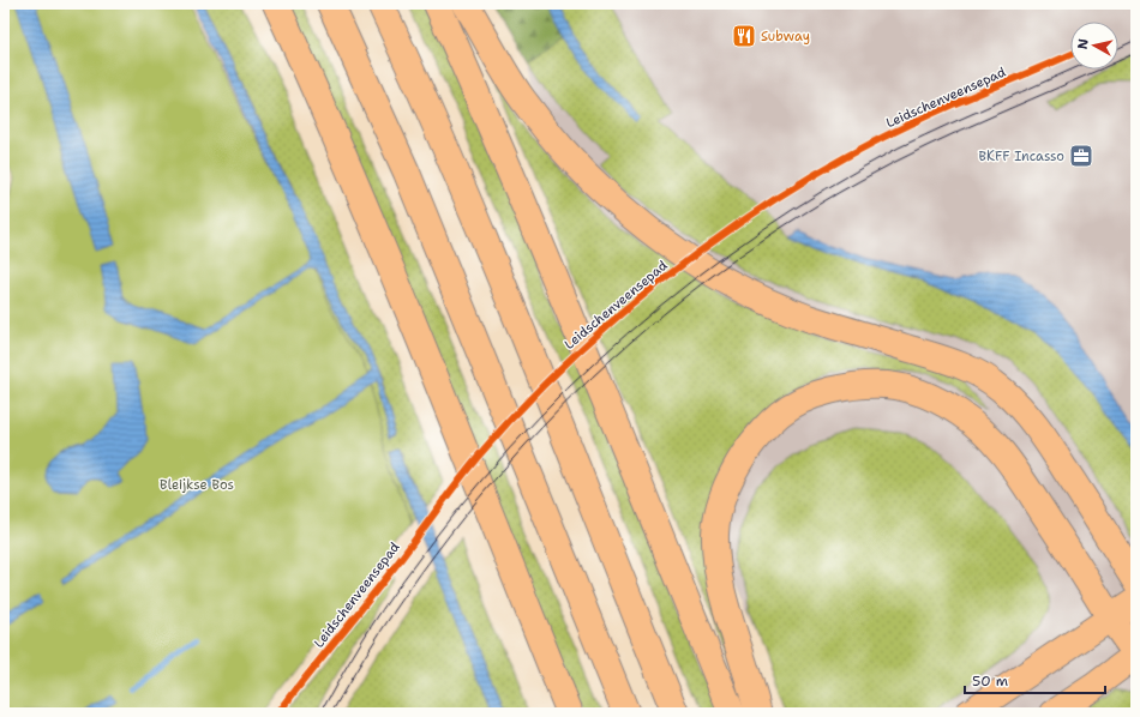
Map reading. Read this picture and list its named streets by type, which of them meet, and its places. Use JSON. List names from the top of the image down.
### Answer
{
  "streets": {
    "cycle path": ["Leidschenveensepad"]
  },
  "parks": ["Bleijkse Bos"],
  "places": {
    "restaurant": ["Subway"],
    "office": ["BKFF Incasso"]
  },
  "scale_bar": "50 m",
  "north": "left"
}
